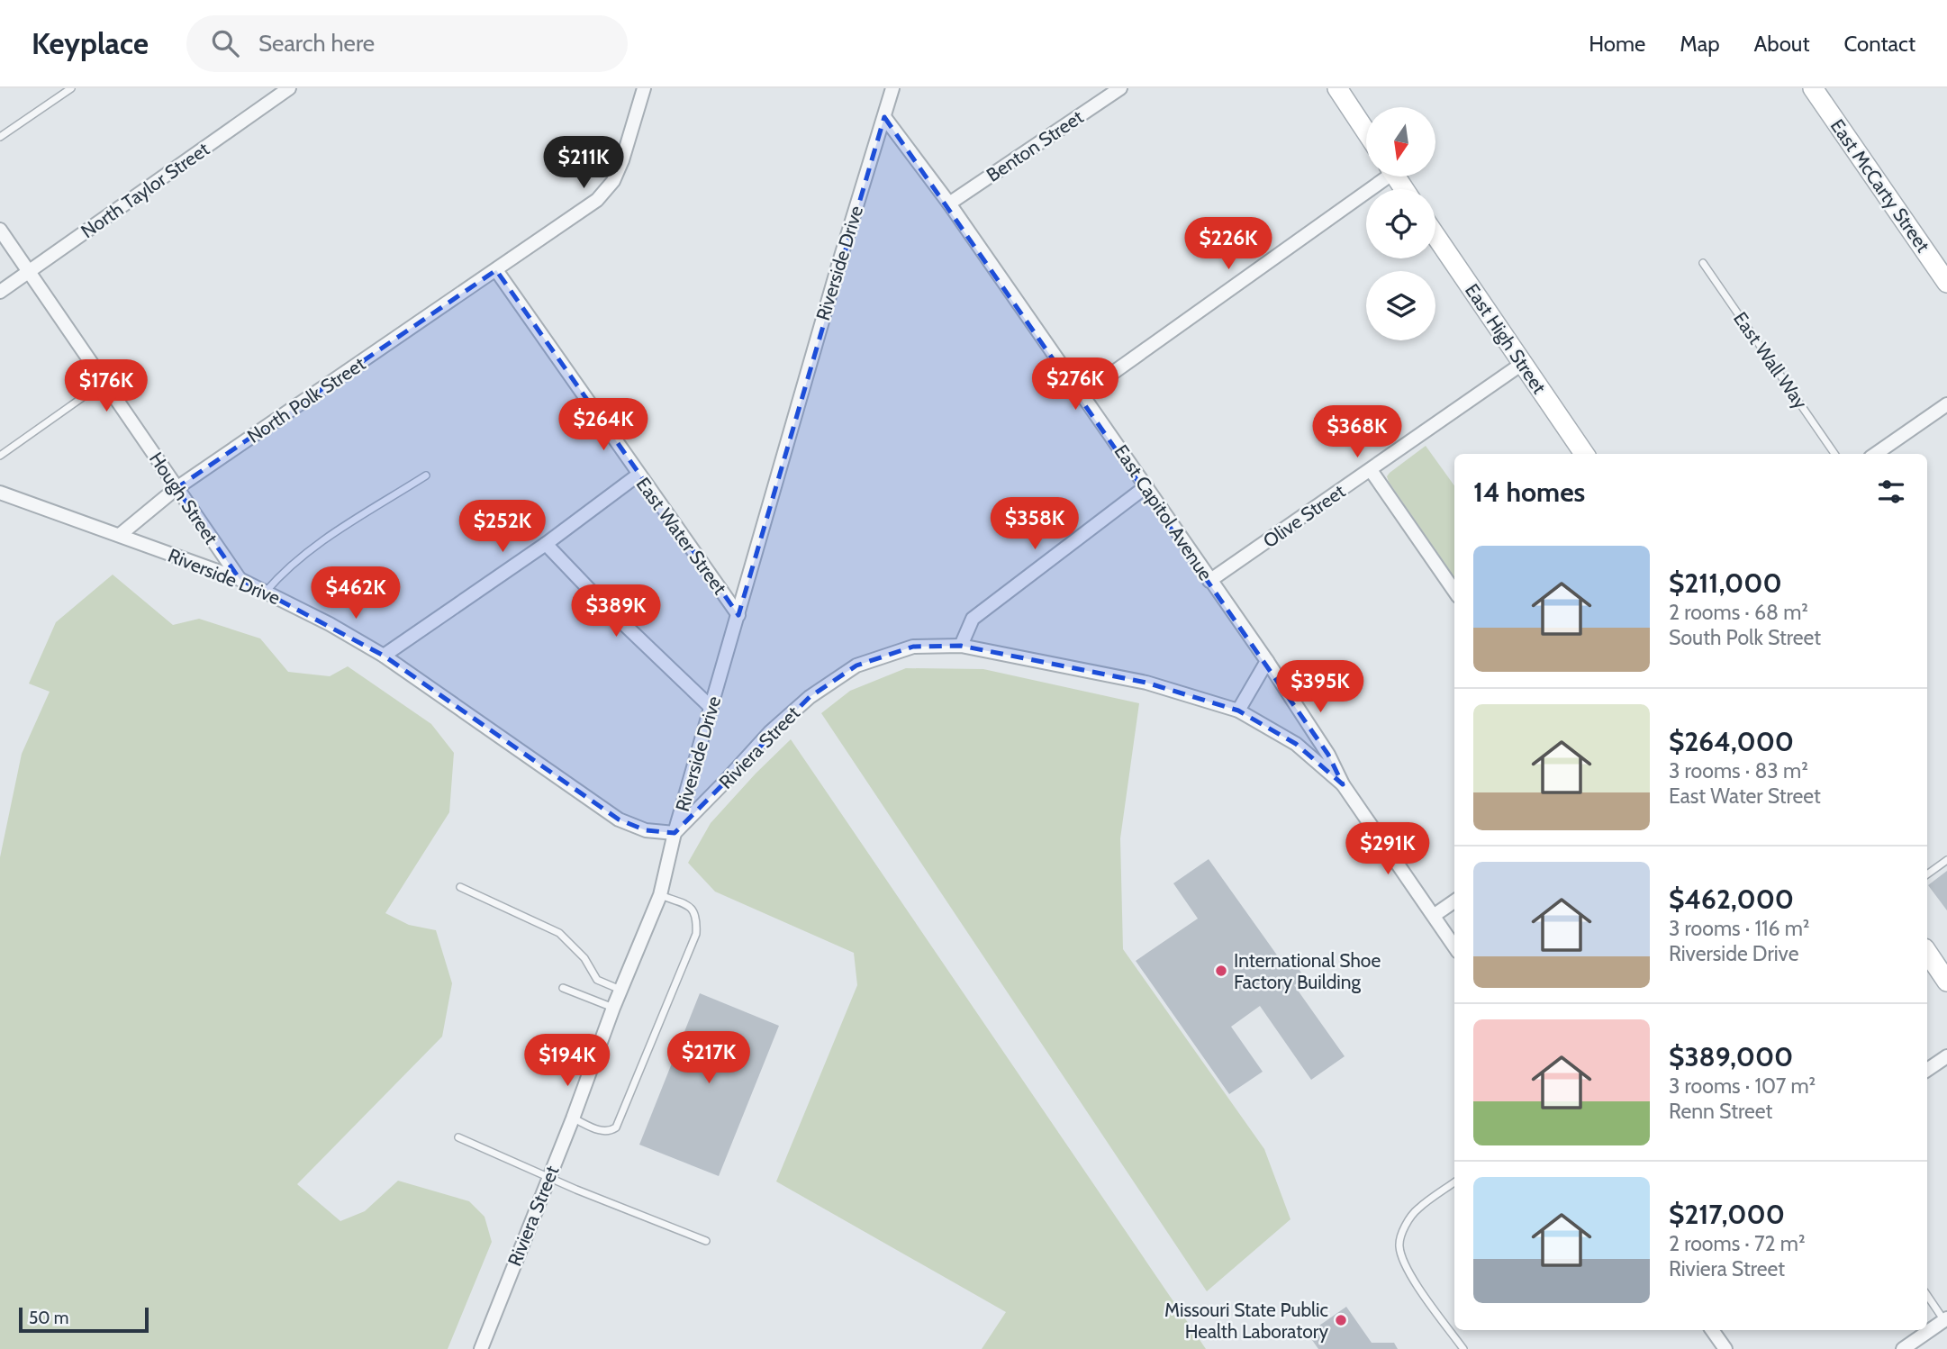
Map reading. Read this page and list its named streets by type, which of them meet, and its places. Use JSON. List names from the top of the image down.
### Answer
{
  "streets": {
    "main road": ["East McCarty Street", "East High Street"],
    "street": [
      "Benton Street",
      "North Taylor Street",
      "Riverside Drive",
      "North Polk Street",
      "Hough Street",
      "East Capitol Avenue",
      "Olive Street",
      "East Water Street",
      "Riviera Street"
    ],
    "lane": ["East Wall Way"]
  },
  "crossings": [
    ["Benton Street", "East Capitol Avenue"],
    ["North Taylor Street", "Hough Street"],
    ["Riverside Drive", "North Polk Street"],
    ["Riverside Drive", "Hough Street"],
    ["Riverside Drive", "East Capitol Avenue"],
    ["Riverside Drive", "East Water Street"],
    ["Riverside Drive", "Riviera Street"],
    ["East High Street", "Olive Street"],
    ["North Polk Street", "Hough Street"],
    ["North Polk Street", "East Water Street"],
    ["East Capitol Avenue", "Olive Street"],
    ["East Capitol Avenue", "Riviera Street"]
  ],
  "places": ["International Shoe Factory Building", "Missouri State Public Health Laboratory"],
  "scale_bar": "50 m",
  "north": "bottom",
  "page": {
    "header": "Keyplace",
    "search": "Search here",
    "nav": [
      "Home",
      "Map",
      "About",
      "Contact"
    ],
    "price": [
      "$211K",
      "$226K",
      "$276K",
      "$176K",
      "$264K",
      "$368K",
      "$358K",
      "$252K",
      "$462K",
      "$389K",
      "$395K",
      "$291K",
      "$217K",
      "$194K"
    ],
    "heading": "14 homes",
    "list": [
      {
        "name": "$211,000",
        "note": "2 rooms · 68 m² · South Polk Street"
      },
      {
        "name": "$264,000",
        "note": "3 rooms · 83 m² · East Water Street"
      },
      {
        "name": "$462,000",
        "note": "3 rooms · 116 m² · Riverside Drive"
      },
      {
        "name": "$389,000",
        "note": "3 rooms · 107 m² · Renn Street"
      },
      {
        "name": "$217,000",
        "note": "2 rooms · 72 m² · Riviera Street"
      }
    ],
    "scale": "50 m"
  }
}
